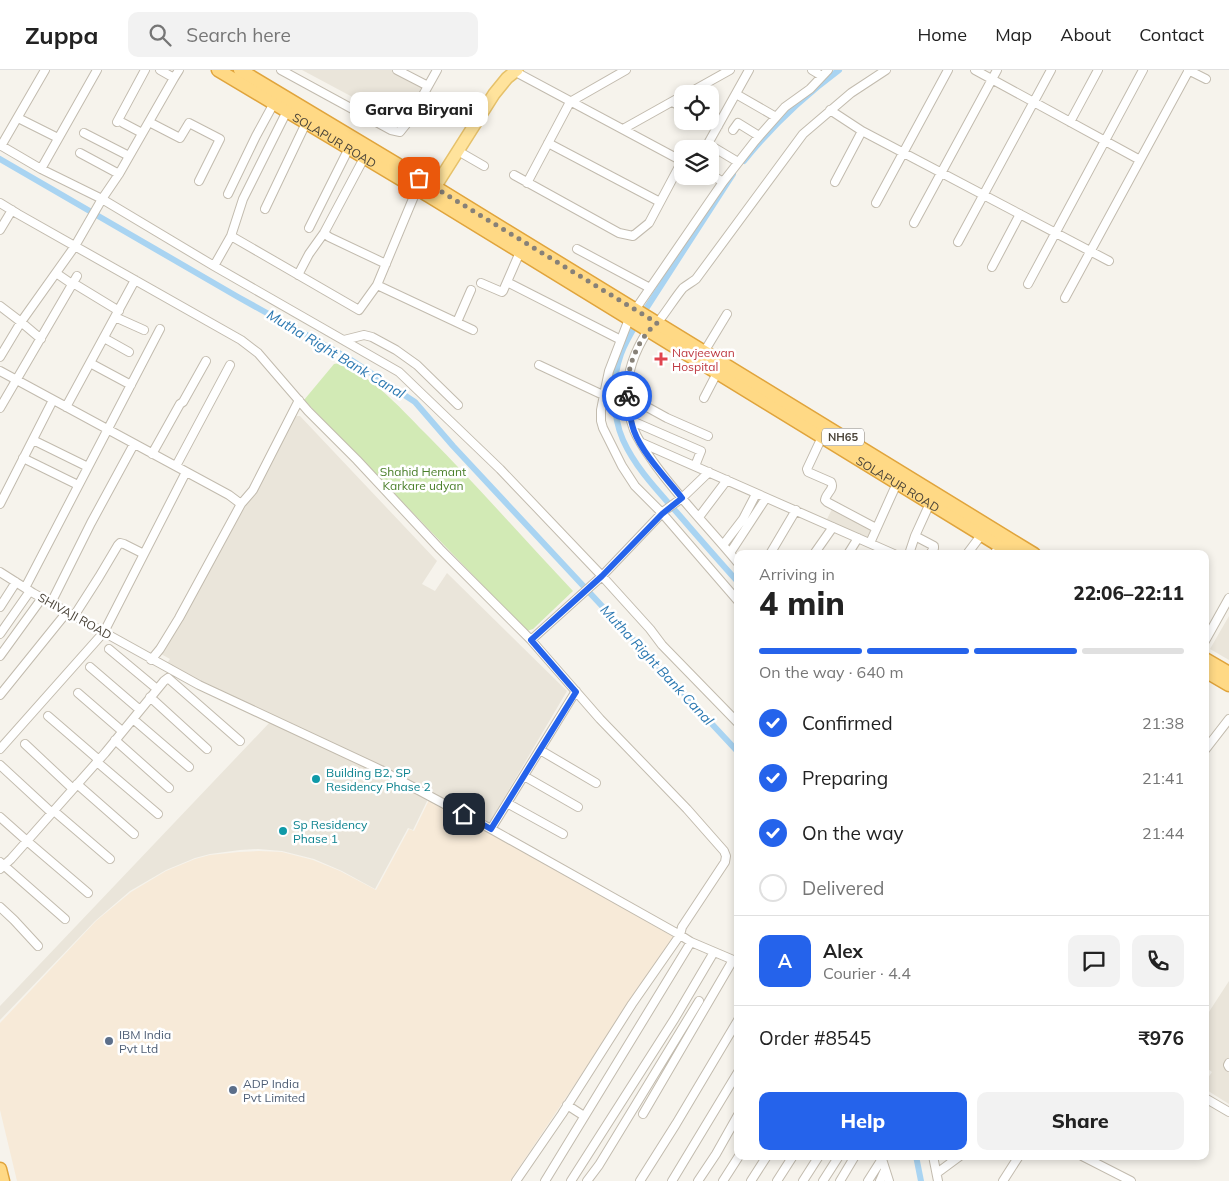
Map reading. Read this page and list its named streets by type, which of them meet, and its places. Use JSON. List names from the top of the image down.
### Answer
{
  "streets": {
    "highway": ["SOLAPUR ROAD", "NH65"],
    "street": ["SHIVAJI ROAD"]
  },
  "water": ["Mutha Right Bank Canal"],
  "parks": ["Shahid Hemant Karkare udyan"],
  "places": {
    "other": [
      "Garva Biryani",
      "Building B2, SP Residency Phase 2",
      "Sp Residency Phase 1",
      "IBM India Pvt Ltd",
      "ADP India Pvt Limited"
    ],
    "health": ["Navjeewan Hospital"]
  },
  "page": {
    "header": "Zuppa",
    "search": "Search here",
    "nav": [
      "Home",
      "Map",
      "About",
      "Contact"
    ],
    "bubble": "Garva Biryani",
    "heading": ["4 min", "Arriving in", "22:06–22:11"],
    "panel": [
      "Alex",
      "Courier · 4.4",
      "Order #8545",
      "₹976"
    ],
    "bar": "On the way · 640 m",
    "list": [
      ["Confirmed", "21:38"],
      ["Preparing", "21:41"],
      ["On the way", "21:44"],
      "Delivered"
    ],
    "round": "A",
    "buttons": ["Help", "Share"]
  }
}
